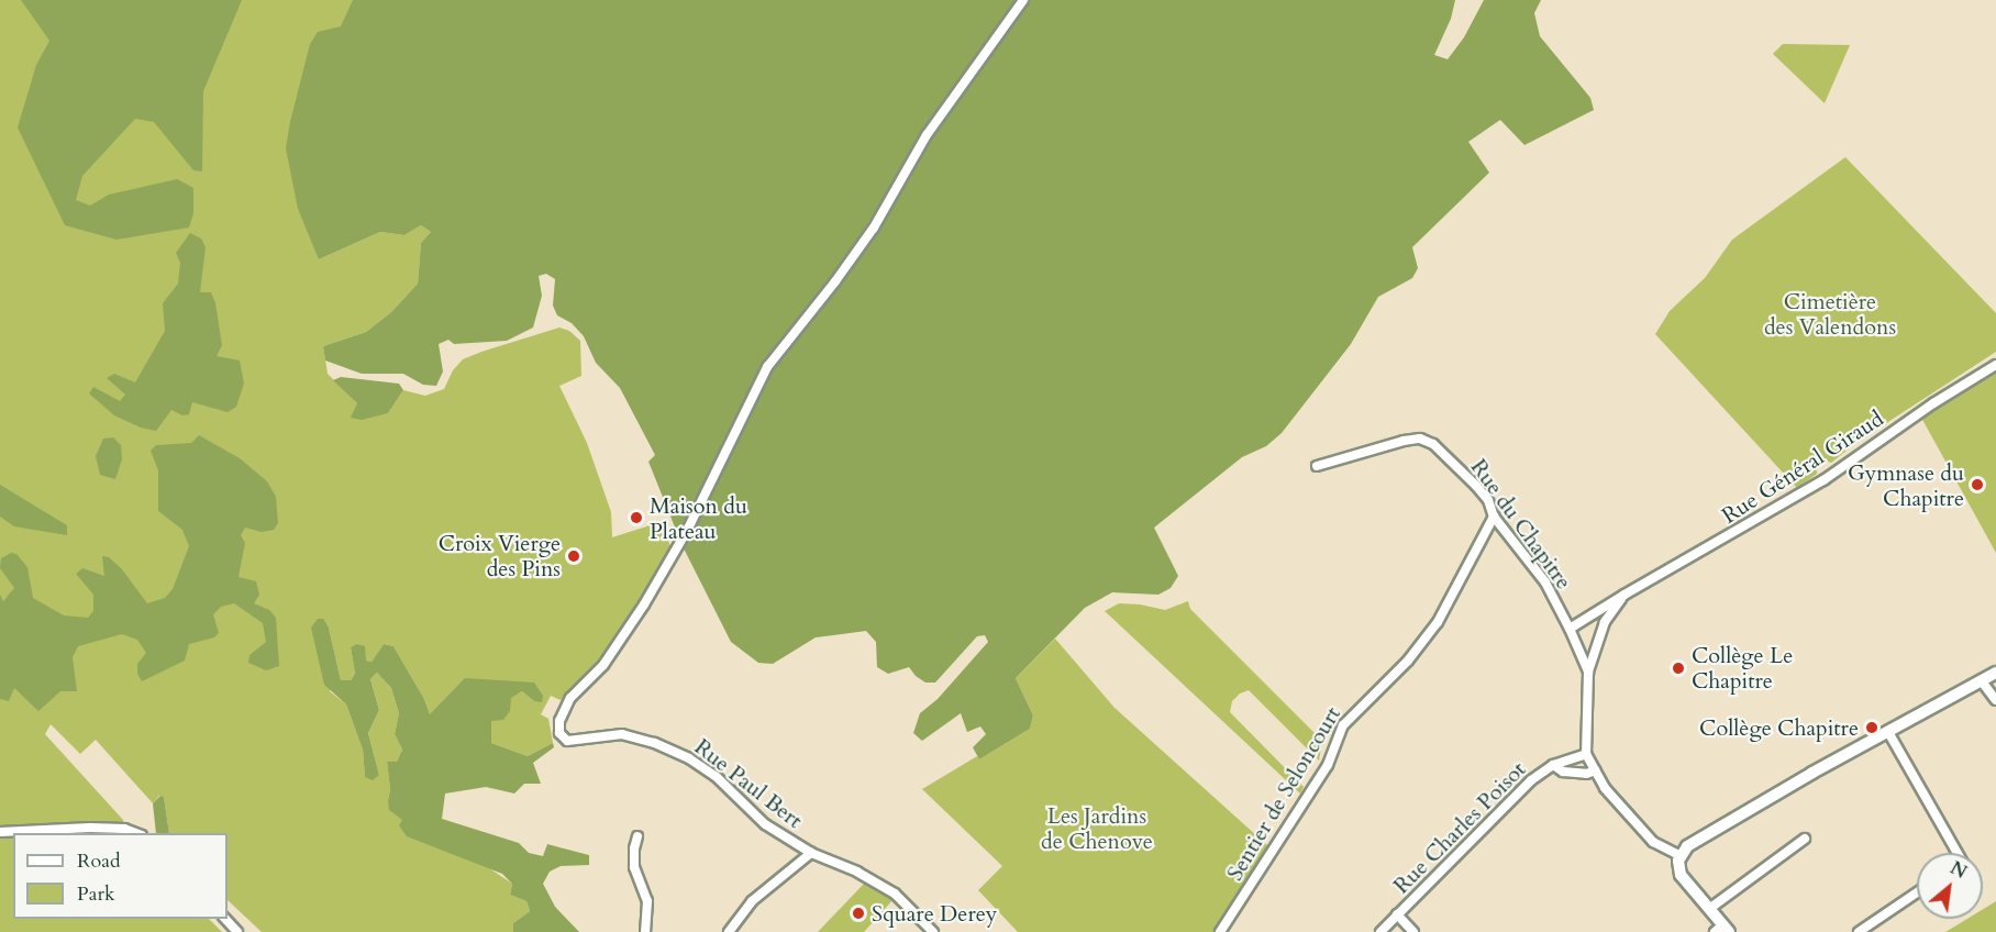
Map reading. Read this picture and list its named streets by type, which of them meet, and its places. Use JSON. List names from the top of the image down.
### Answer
{
  "streets": {
    "street": [
      "Rue Général Giraud",
      "Rue du Chapitre",
      "Rue Paul Bert",
      "Sentier de Seloncourt",
      "Rue Charles Poisot"
    ]
  },
  "crossings": [
    ["Rue Général Giraud", "Rue du Chapitre"],
    ["Rue Général Giraud", "Rue Charles Poisot"],
    ["Rue du Chapitre", "Sentier de Seloncourt"]
  ],
  "parks": ["Cimetière des Valendons", "Les Jardins de Chenove"],
  "places": [
    "Gymnase du Chapitre",
    "Maison du Plateau",
    "Croix Vierge des Pins",
    "Collège Le Chapitre",
    "Collège Chapitre",
    "Square Derey"
  ],
  "legend": ["Road", "Park"],
  "north": "top right"
}
